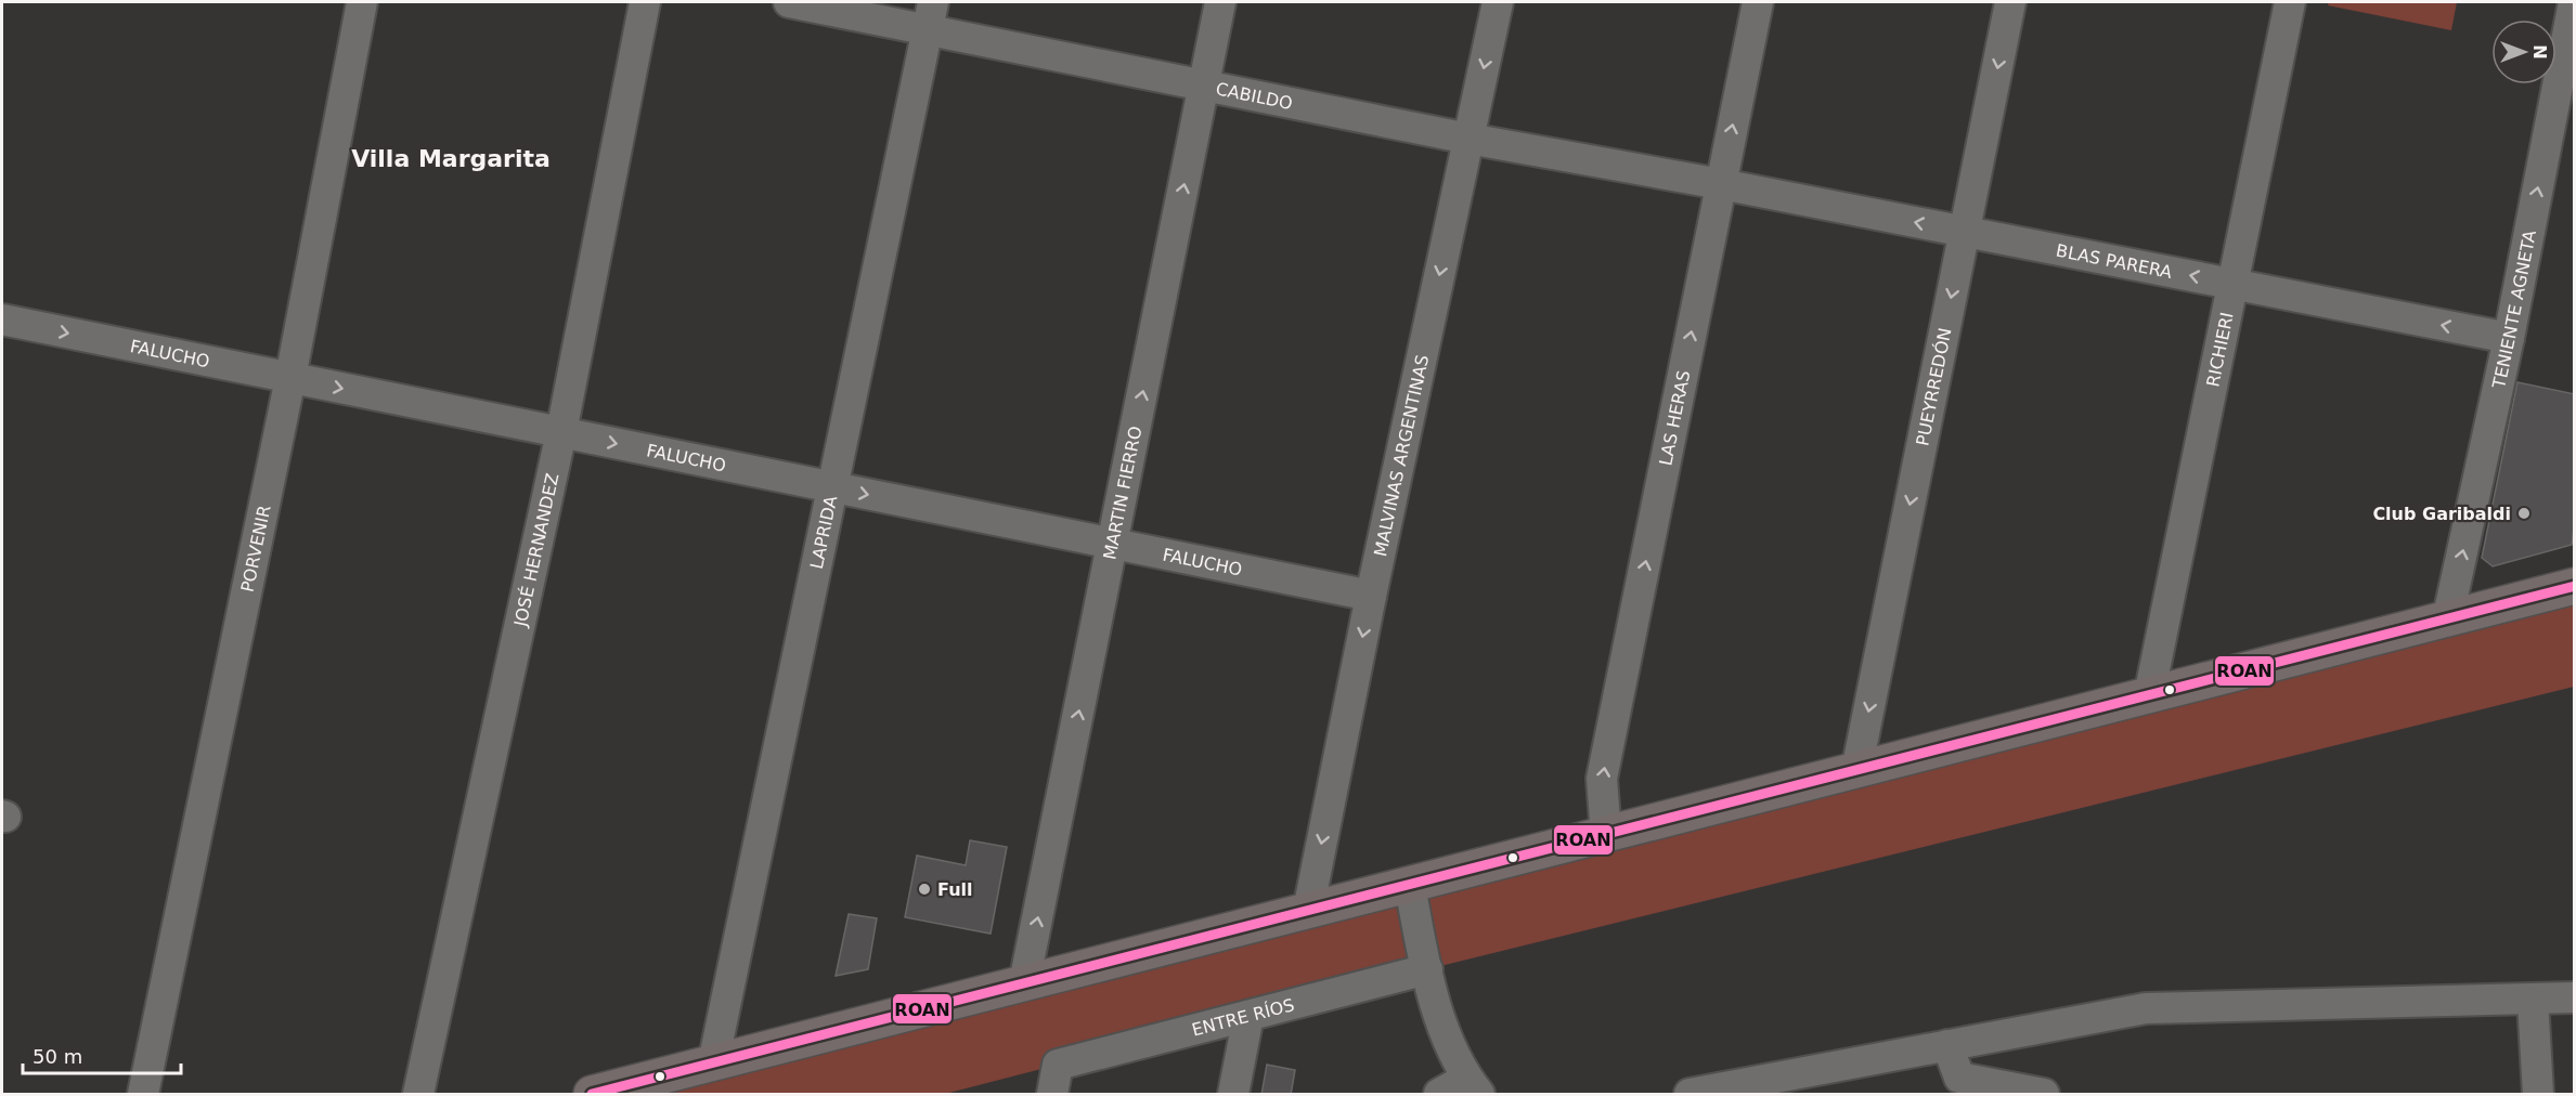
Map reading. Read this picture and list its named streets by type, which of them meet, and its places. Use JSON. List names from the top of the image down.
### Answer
{
  "streets": {
    "street": [
      "CABILDO",
      "BLAS PARERA",
      "TENIENTE AGNETA",
      "RICHIERI",
      "FALUCHO",
      "PUEYRREDÓN",
      "LAS HERAS",
      "MALVINAS ARGENTINAS",
      "MARTIN FIERRO",
      "LAPRIDA",
      "PORVENIR",
      "JOSÉ HERNANDEZ",
      "ENTRE RÍOS"
    ]
  },
  "crossings": [
    ["CABILDO", "BLAS PARERA"],
    ["CABILDO", "LAS HERAS"],
    ["CABILDO", "MALVINAS ARGENTINAS"],
    ["CABILDO", "MARTIN FIERRO"],
    ["CABILDO", "LAPRIDA"],
    ["BLAS PARERA", "TENIENTE AGNETA"],
    ["BLAS PARERA", "RICHIERI"],
    ["BLAS PARERA", "PUEYRREDÓN"],
    ["BLAS PARERA", "LAS HERAS"],
    ["FALUCHO", "MALVINAS ARGENTINAS"],
    ["FALUCHO", "MARTIN FIERRO"],
    ["FALUCHO", "LAPRIDA"],
    ["FALUCHO", "PORVENIR"],
    ["FALUCHO", "JOSÉ HERNANDEZ"]
  ],
  "one_way": [
    "BLAS PARERA",
    "TENIENTE AGNETA",
    "FALUCHO",
    "PUEYRREDÓN",
    "LAS HERAS",
    "MALVINAS ARGENTINAS",
    "MARTIN FIERRO"
  ],
  "districts": ["Villa Margarita"],
  "places": ["Club Garibaldi", "Full"],
  "lines": ["transit line ROAN"],
  "scale_bar": "50 m",
  "north": "right"
}
